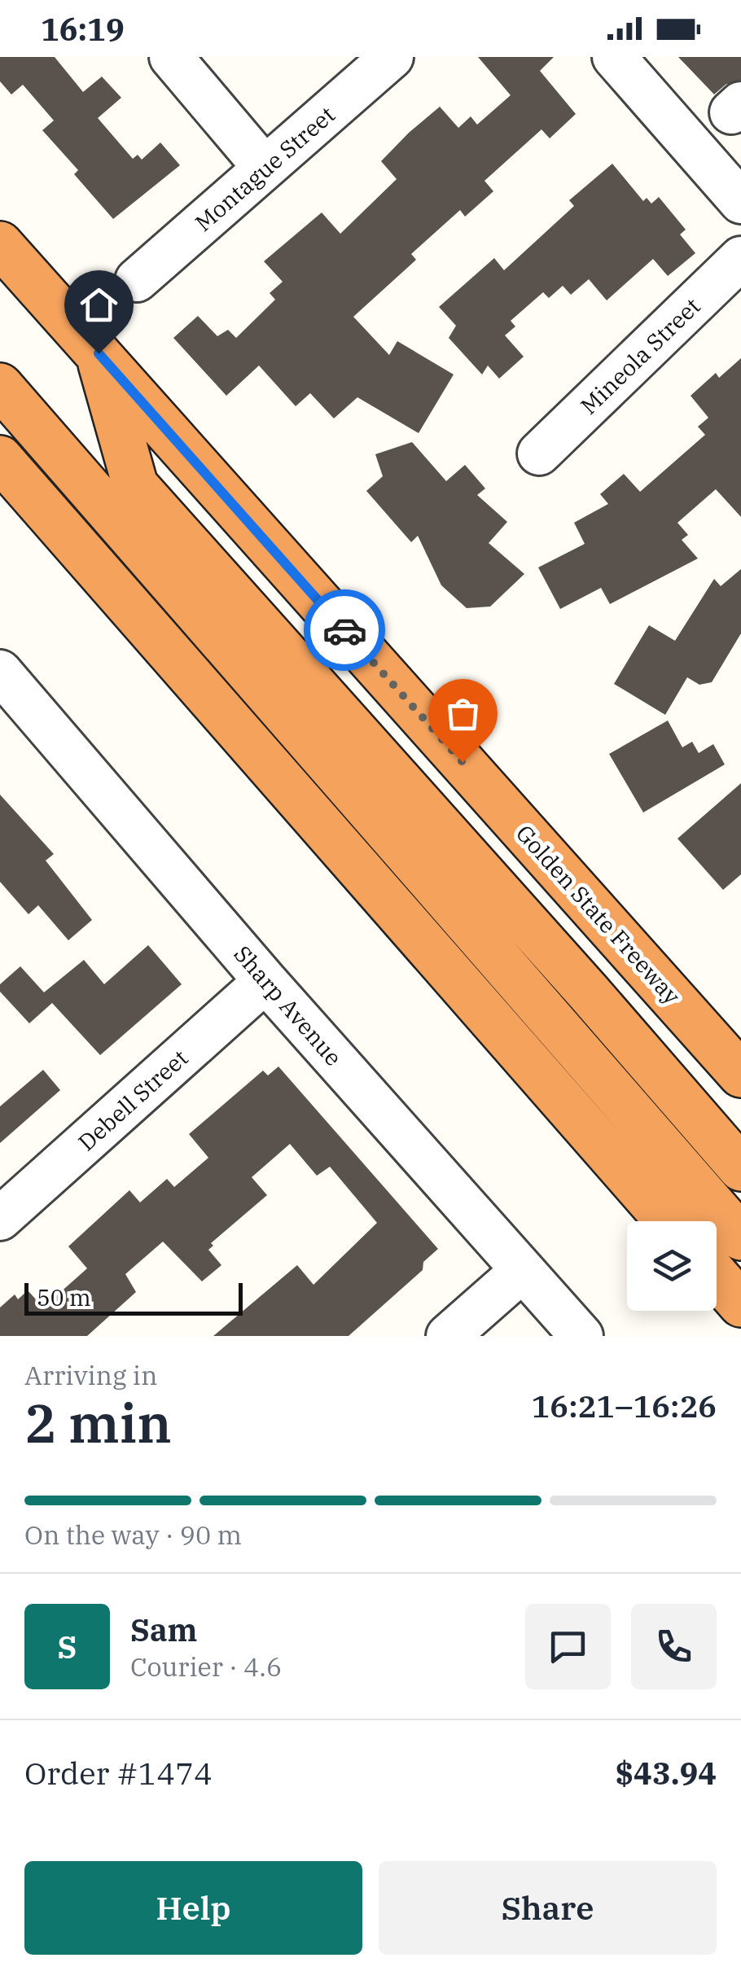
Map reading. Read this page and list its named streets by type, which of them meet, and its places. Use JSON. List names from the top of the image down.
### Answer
{
  "streets": {
    "highway": ["Golden State Freeway"],
    "street": [
      "Montague Street",
      "Mineola Street",
      "Sharp Avenue",
      "Debell Street"
    ]
  },
  "crossings": [
    ["Sharp Avenue", "Debell Street"]
  ],
  "scale_bar": "50 m",
  "page": {
    "status": "16:19",
    "scale": "50 m",
    "heading": ["2 min", "Arriving in", "16:21–16:26"],
    "panel": [
      "Sam",
      "Courier · 4.6",
      "Order #1474",
      "$43.94"
    ],
    "bar": "On the way · 90 m",
    "round": "S",
    "buttons": ["Help", "Share"]
  }
}
